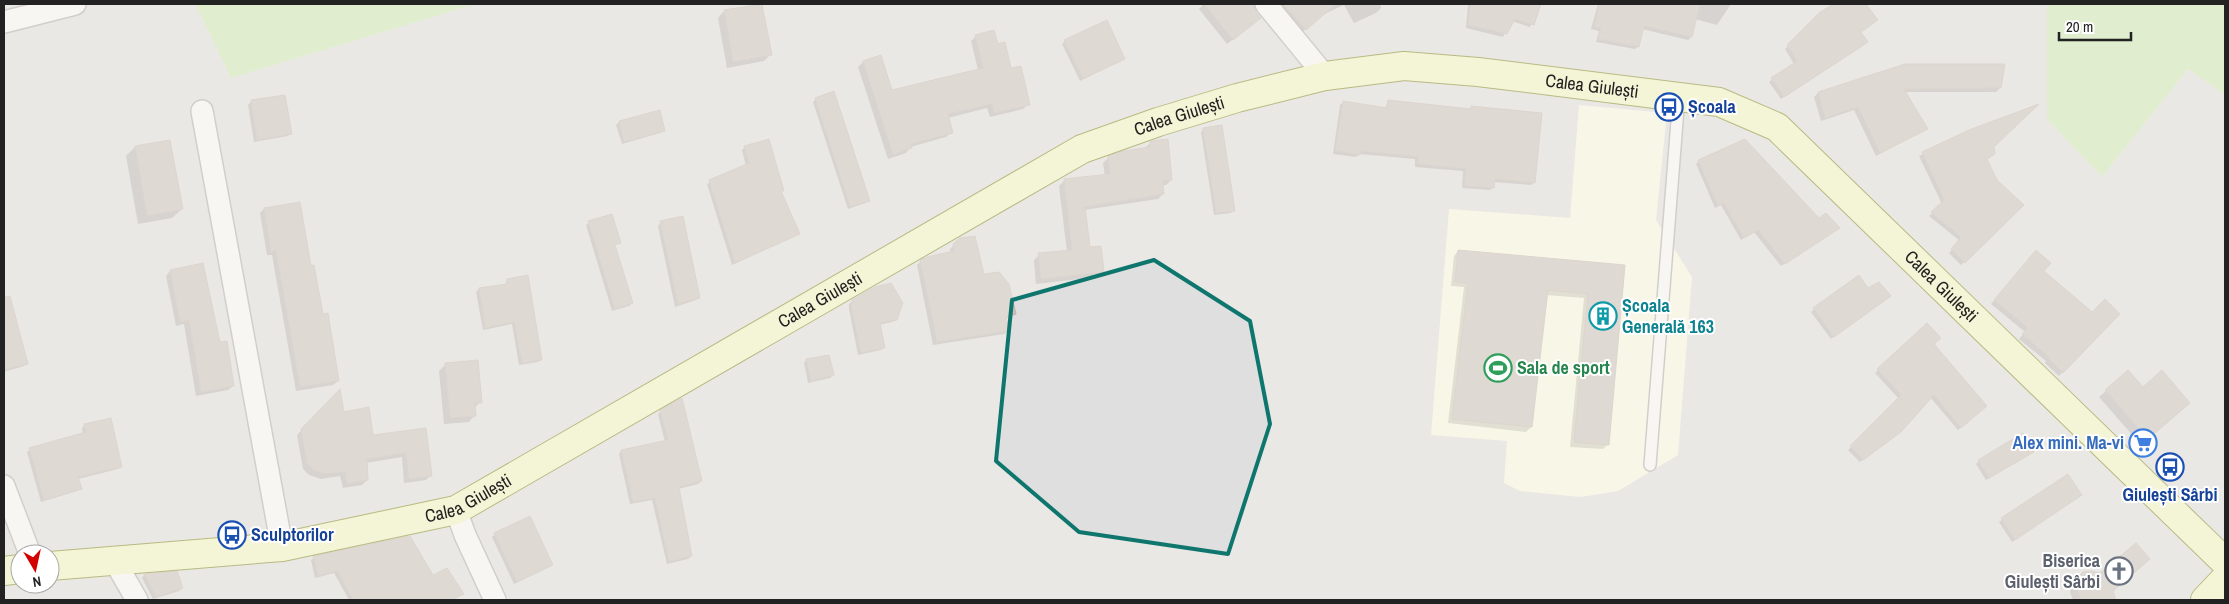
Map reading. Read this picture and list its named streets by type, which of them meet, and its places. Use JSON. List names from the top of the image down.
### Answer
{
  "streets": {
    "main road": ["Calea Giulești"]
  },
  "places": {
    "bus stop": ["Școala", "Giulești Sârbi", "Sculptorilor"],
    "building": ["Școala Generală 163"],
    "sports": ["Sala de sport"],
    "supermarket": ["Alex mini. Ma-vi"],
    "church": ["Biserica Giulești Sârbi"]
  },
  "scale_bar": "20 m",
  "north": "bottom"
}
